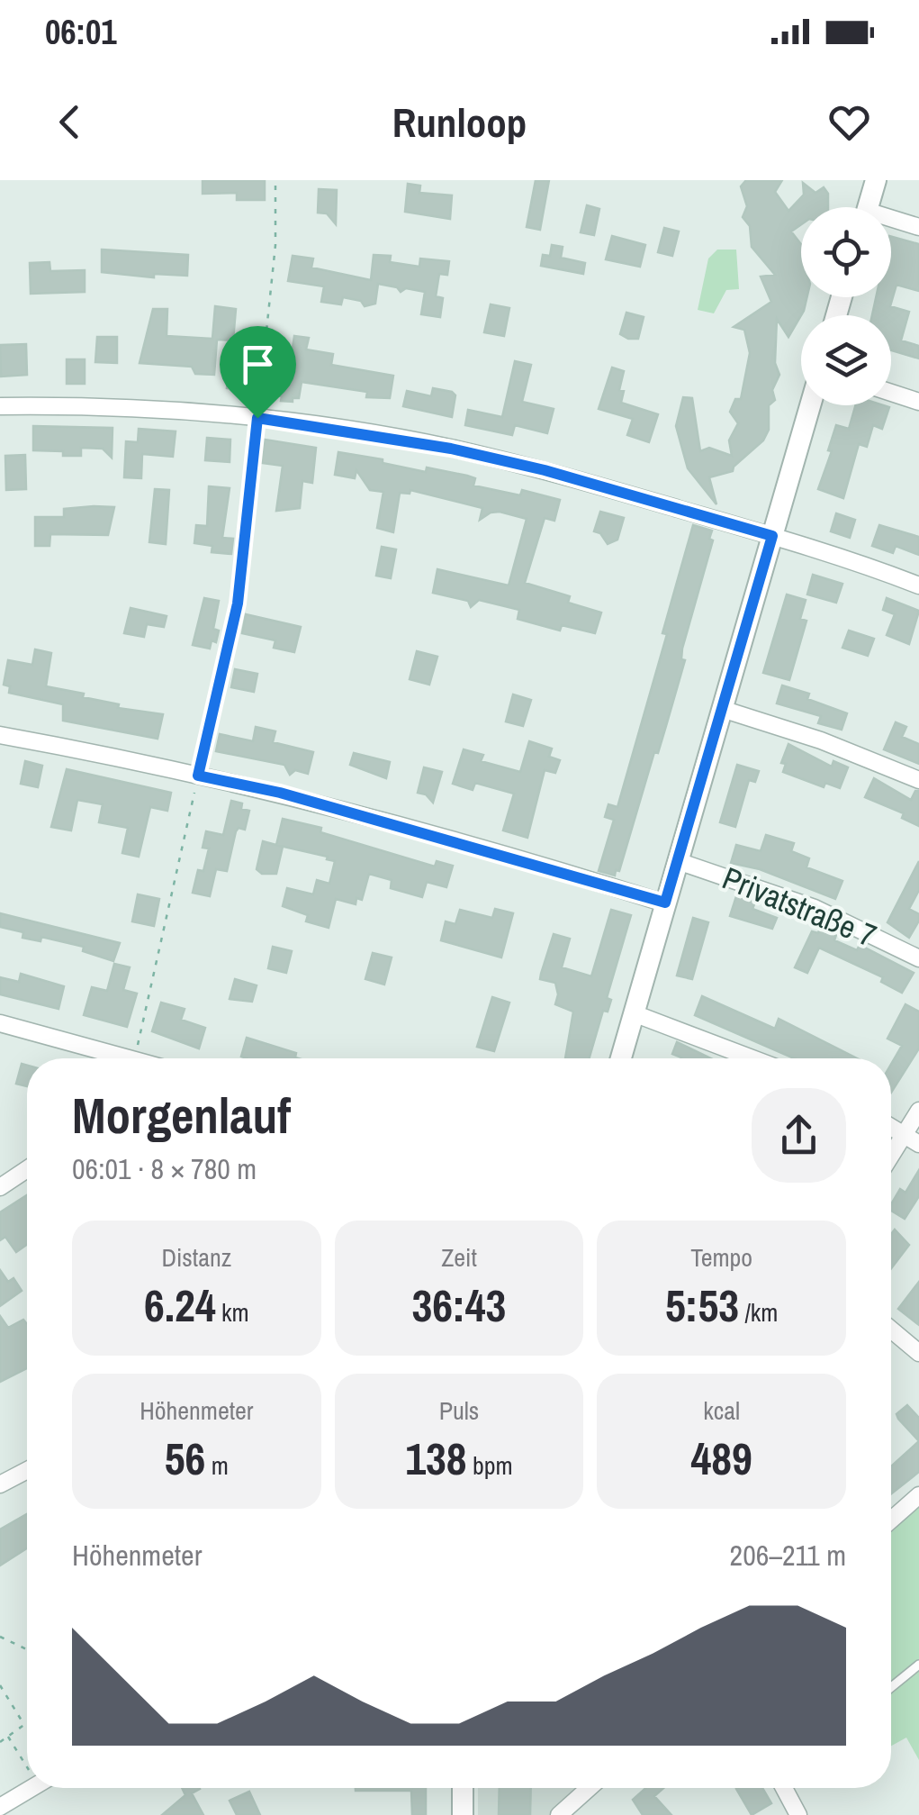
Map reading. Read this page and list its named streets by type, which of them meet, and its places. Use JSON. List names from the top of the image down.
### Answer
{
  "streets": {
    "street": ["Privatstraße 7"]
  },
  "page": {
    "status": "06:01",
    "header": "Runloop",
    "heading": ["Morgenlauf", "06:01 · 8 × 780 m"],
    "stats": [
      ["Distanz", "6.24 km"],
      ["Zeit", "36:43"],
      ["Tempo", "5:53 /km"],
      ["Höhenmeter", "56 m"],
      ["Puls", "138 bpm"],
      ["kcal", "489"]
    ],
    "chart": ["Höhenmeter", "206–211 m"]
  }
}
